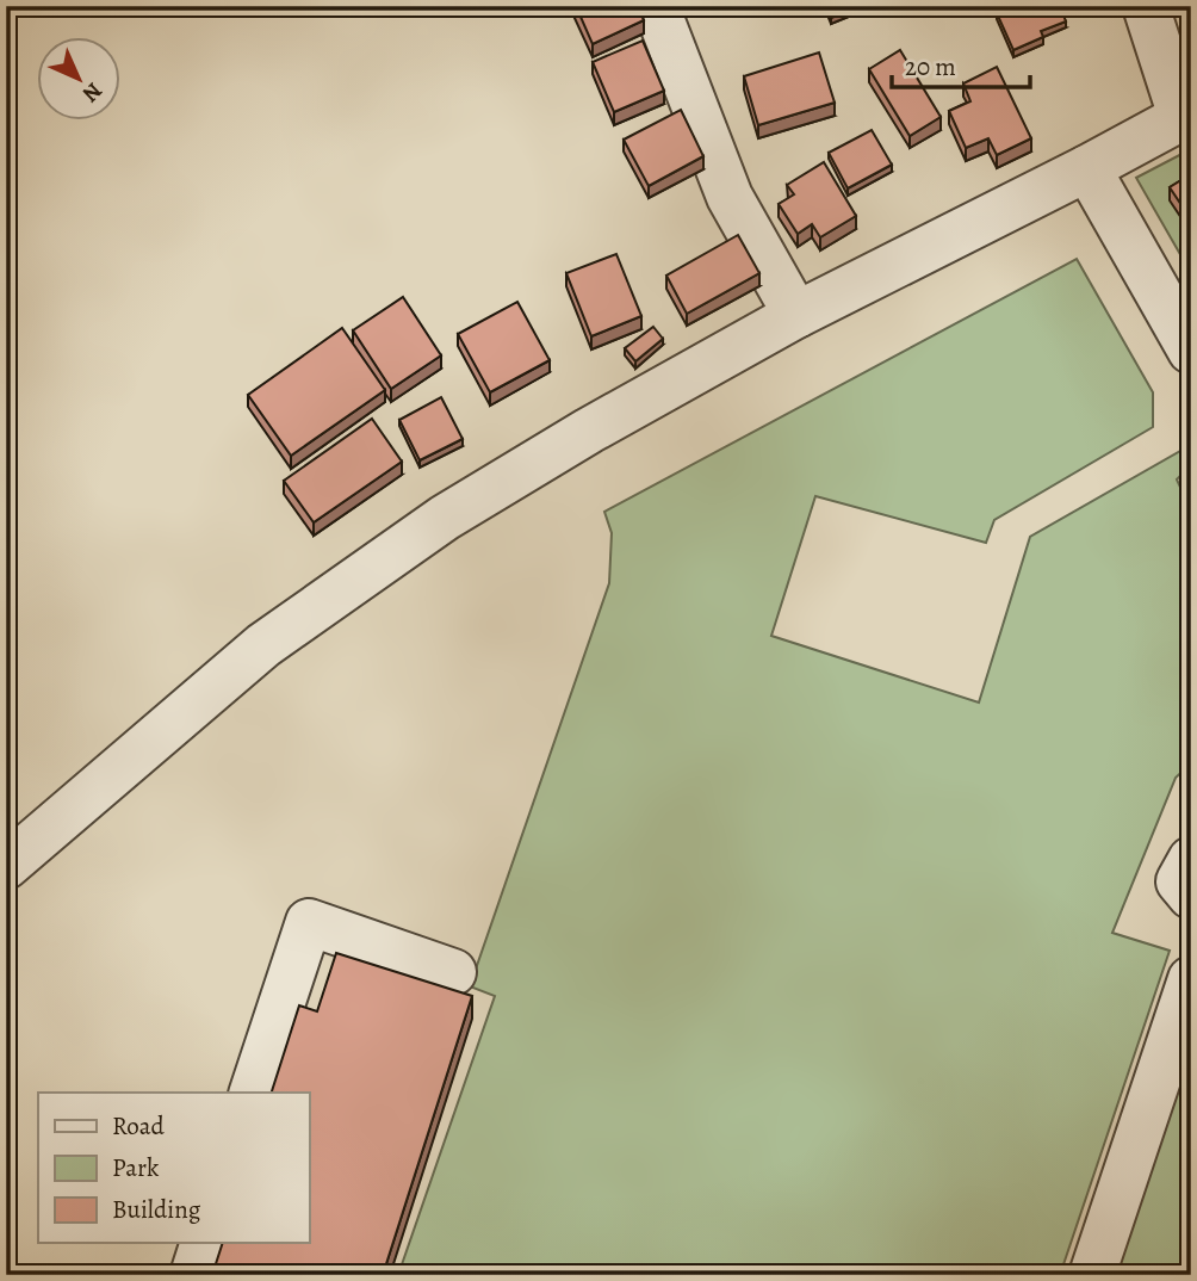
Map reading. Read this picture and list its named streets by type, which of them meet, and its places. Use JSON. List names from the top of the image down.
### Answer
{
  "legend": ["Road", "Park", "Building"],
  "scale_bar": "20 m",
  "north": "bottom right"
}
